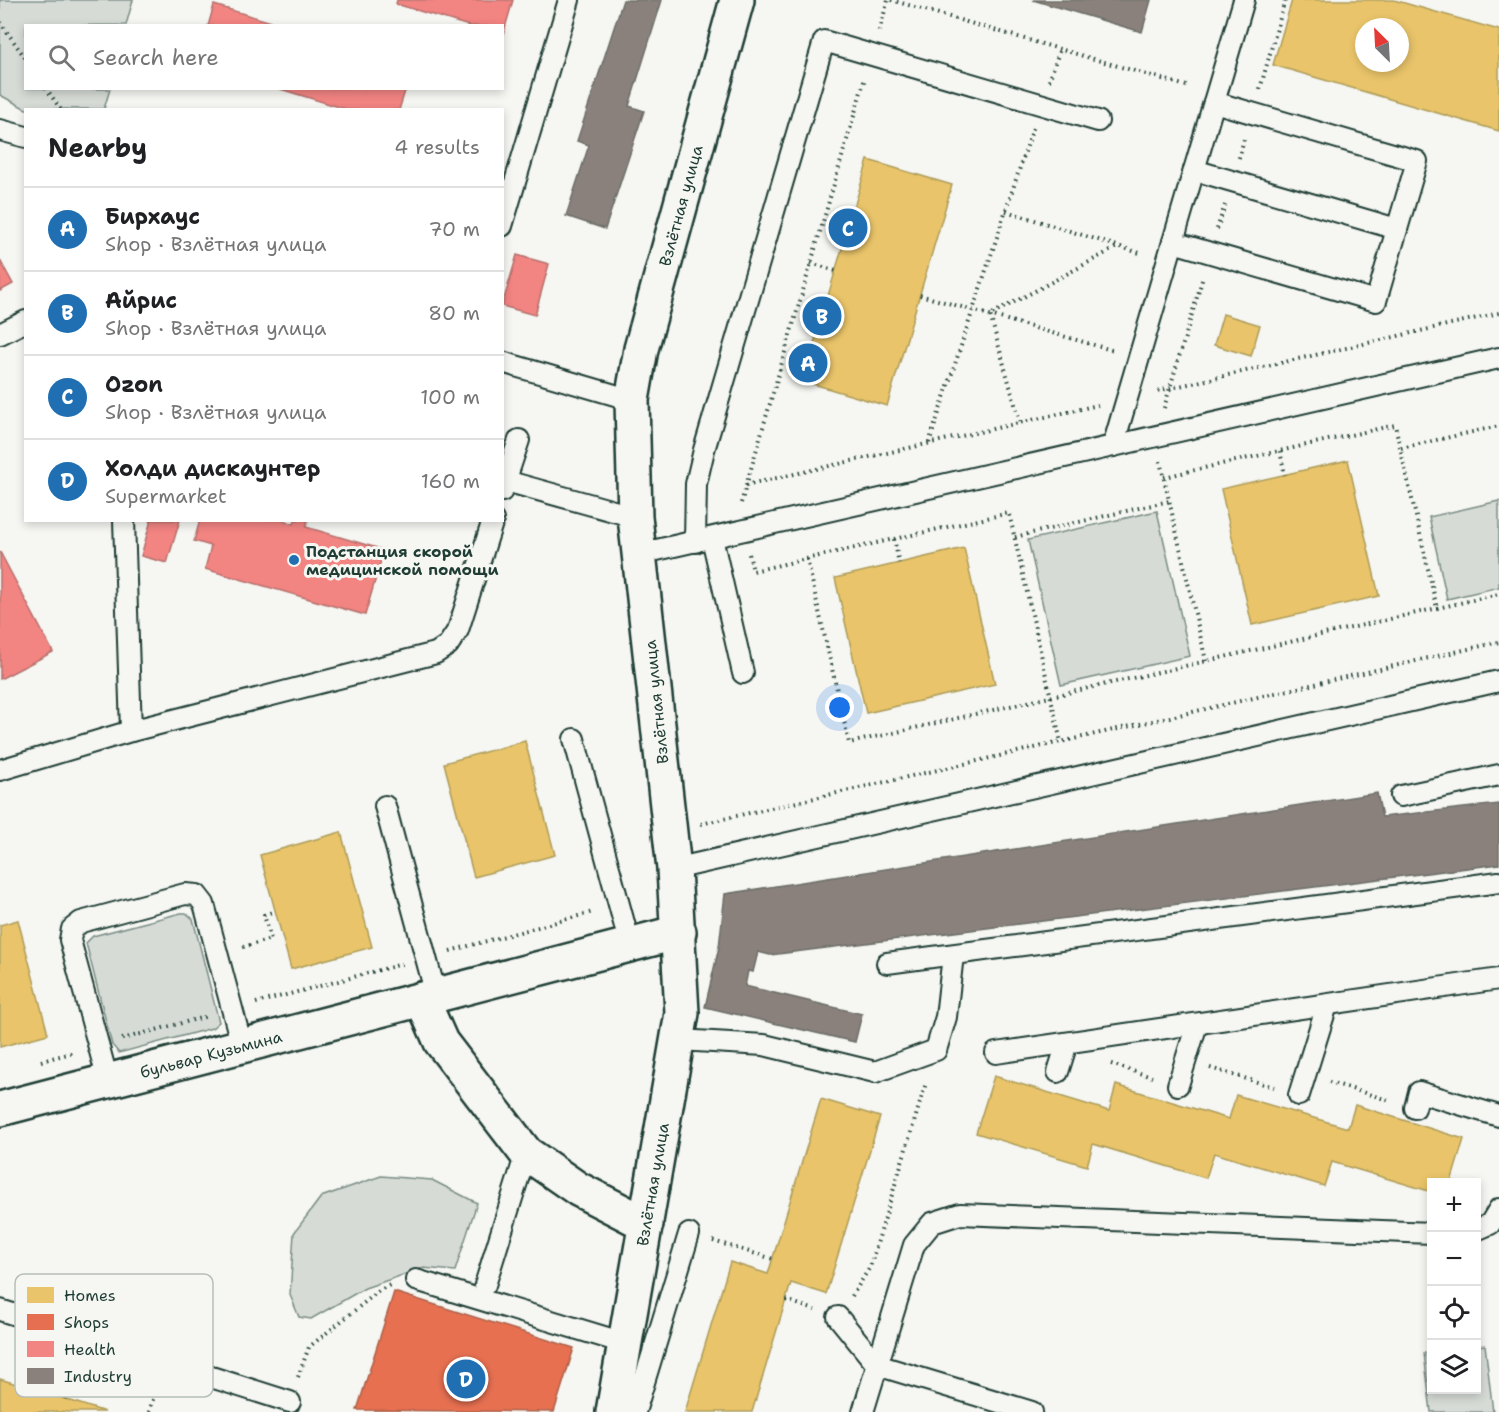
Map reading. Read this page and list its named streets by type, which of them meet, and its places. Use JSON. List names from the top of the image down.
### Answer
{
  "streets": {
    "street": ["Взлётная улица", "бульвар Кузьмина"]
  },
  "crossings": [
    ["Взлётная улица", "бульвар Кузьмина"]
  ],
  "places": ["Подстанция скорой медицинской помощи"],
  "legend": [
    "Homes",
    "Shops",
    "Health",
    "Industry"
  ],
  "north": "top left",
  "page": {
    "search": "Search here",
    "heading": ["Nearby", "4 results"],
    "list": [
      {
        "mark": "A",
        "name": "Бирхаус",
        "note": "Shop · Взлётная улица",
        "value": "70 m"
      },
      {
        "mark": "B",
        "name": "Айрис",
        "note": "Shop · Взлётная улица",
        "value": "80 m"
      },
      {
        "mark": "C",
        "name": "Ozon",
        "note": "Shop · Взлётная улица",
        "value": "100 m"
      },
      {
        "mark": "D",
        "name": "Холди дискаунтер",
        "note": "Supermarket",
        "value": "160 m"
      }
    ],
    "pins": [
      "C",
      "B",
      "A",
      "D"
    ],
    "map_buttons": ["+", "−"]
  }
}
